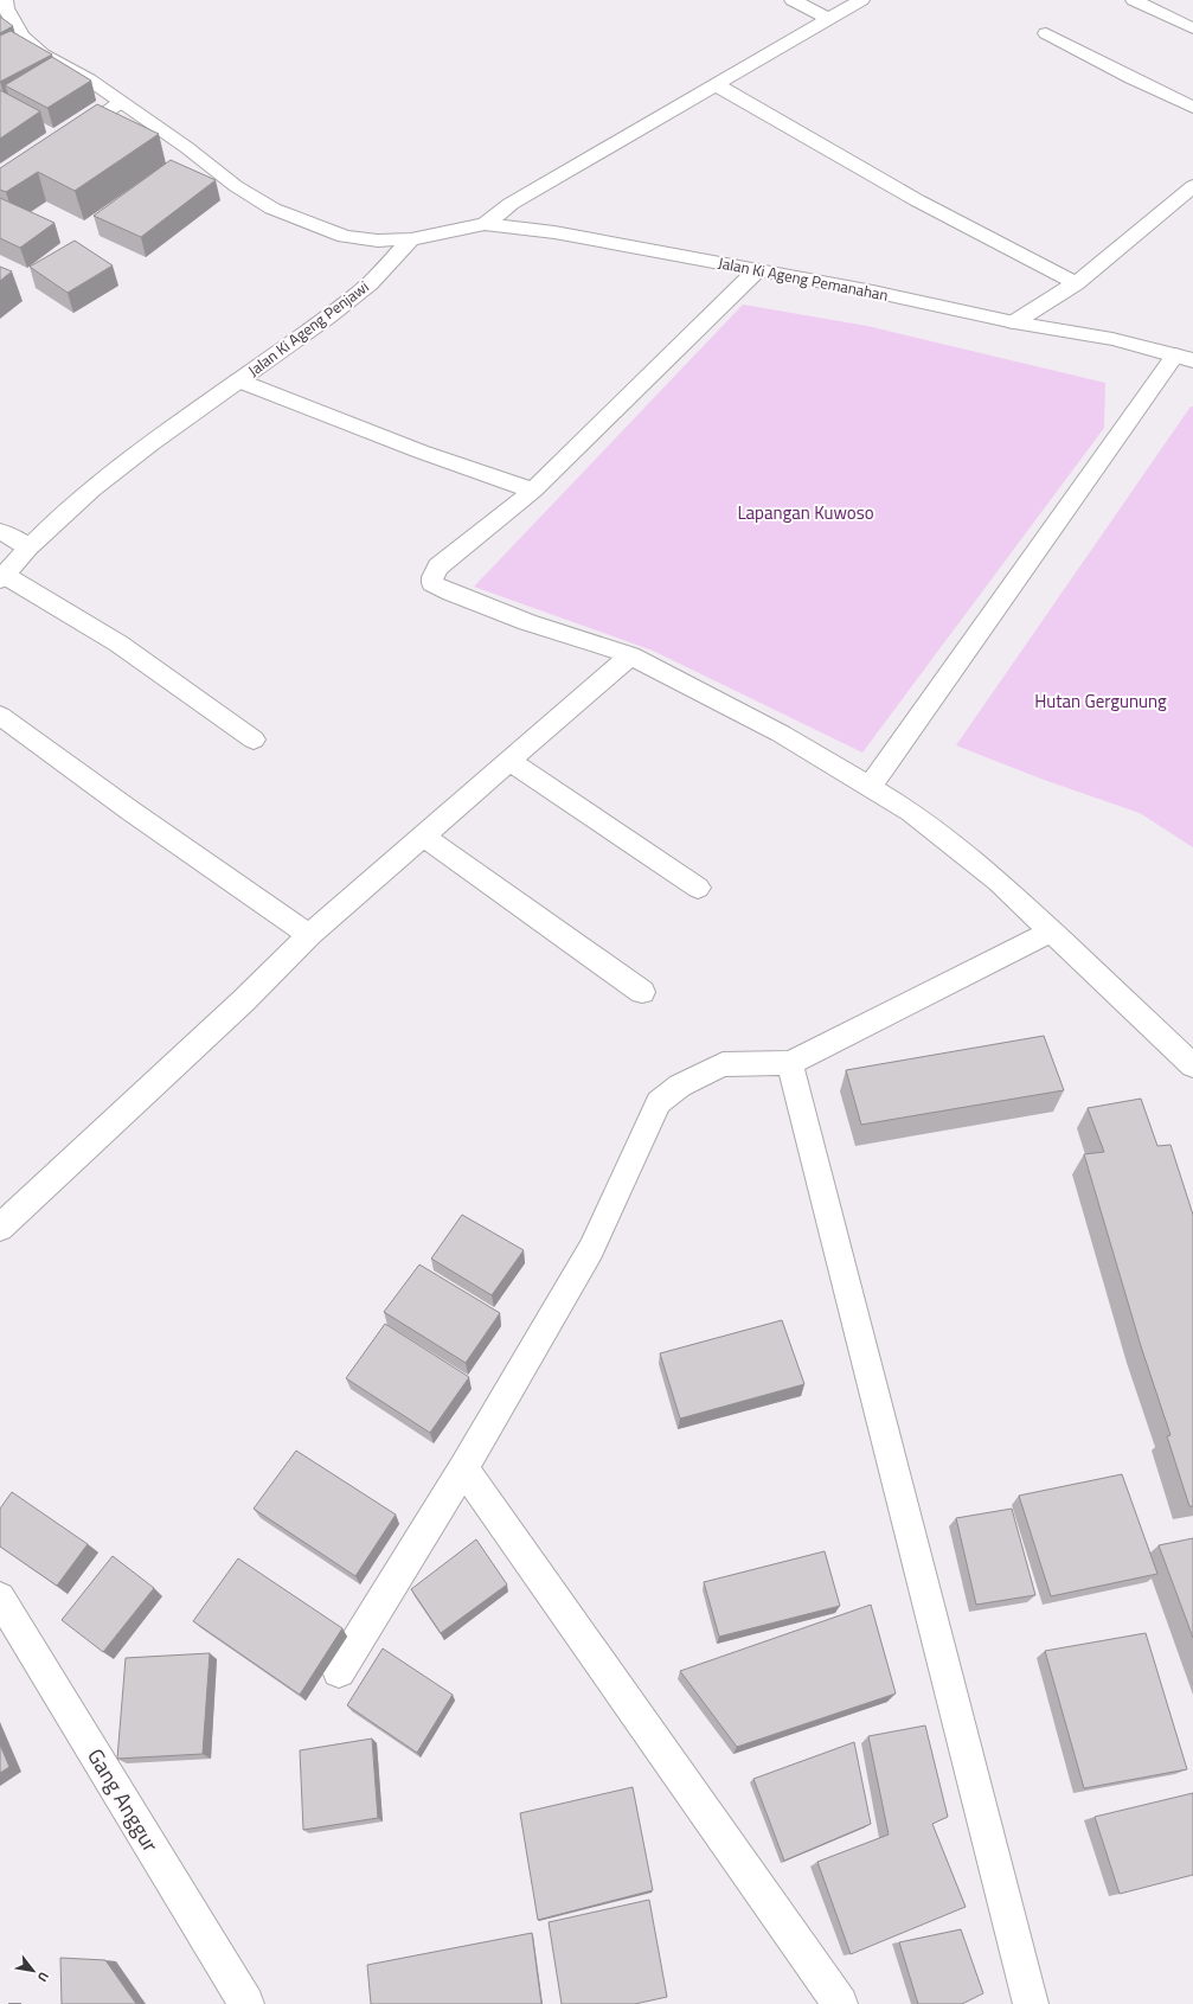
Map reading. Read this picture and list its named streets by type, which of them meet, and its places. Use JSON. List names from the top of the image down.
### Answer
{
  "streets": {
    "street": ["Jalan Ki Ageng Pemanahan", "Jalan Ki Ageng Penjawi", "Gang Anggur"]
  },
  "crossings": [
    ["Jalan Ki Ageng Pemanahan", "Jalan Ki Ageng Penjawi"]
  ],
  "parks": ["Lapangan Kuwoso", "Hutan Gergunung"],
  "north": "bottom right"
}
